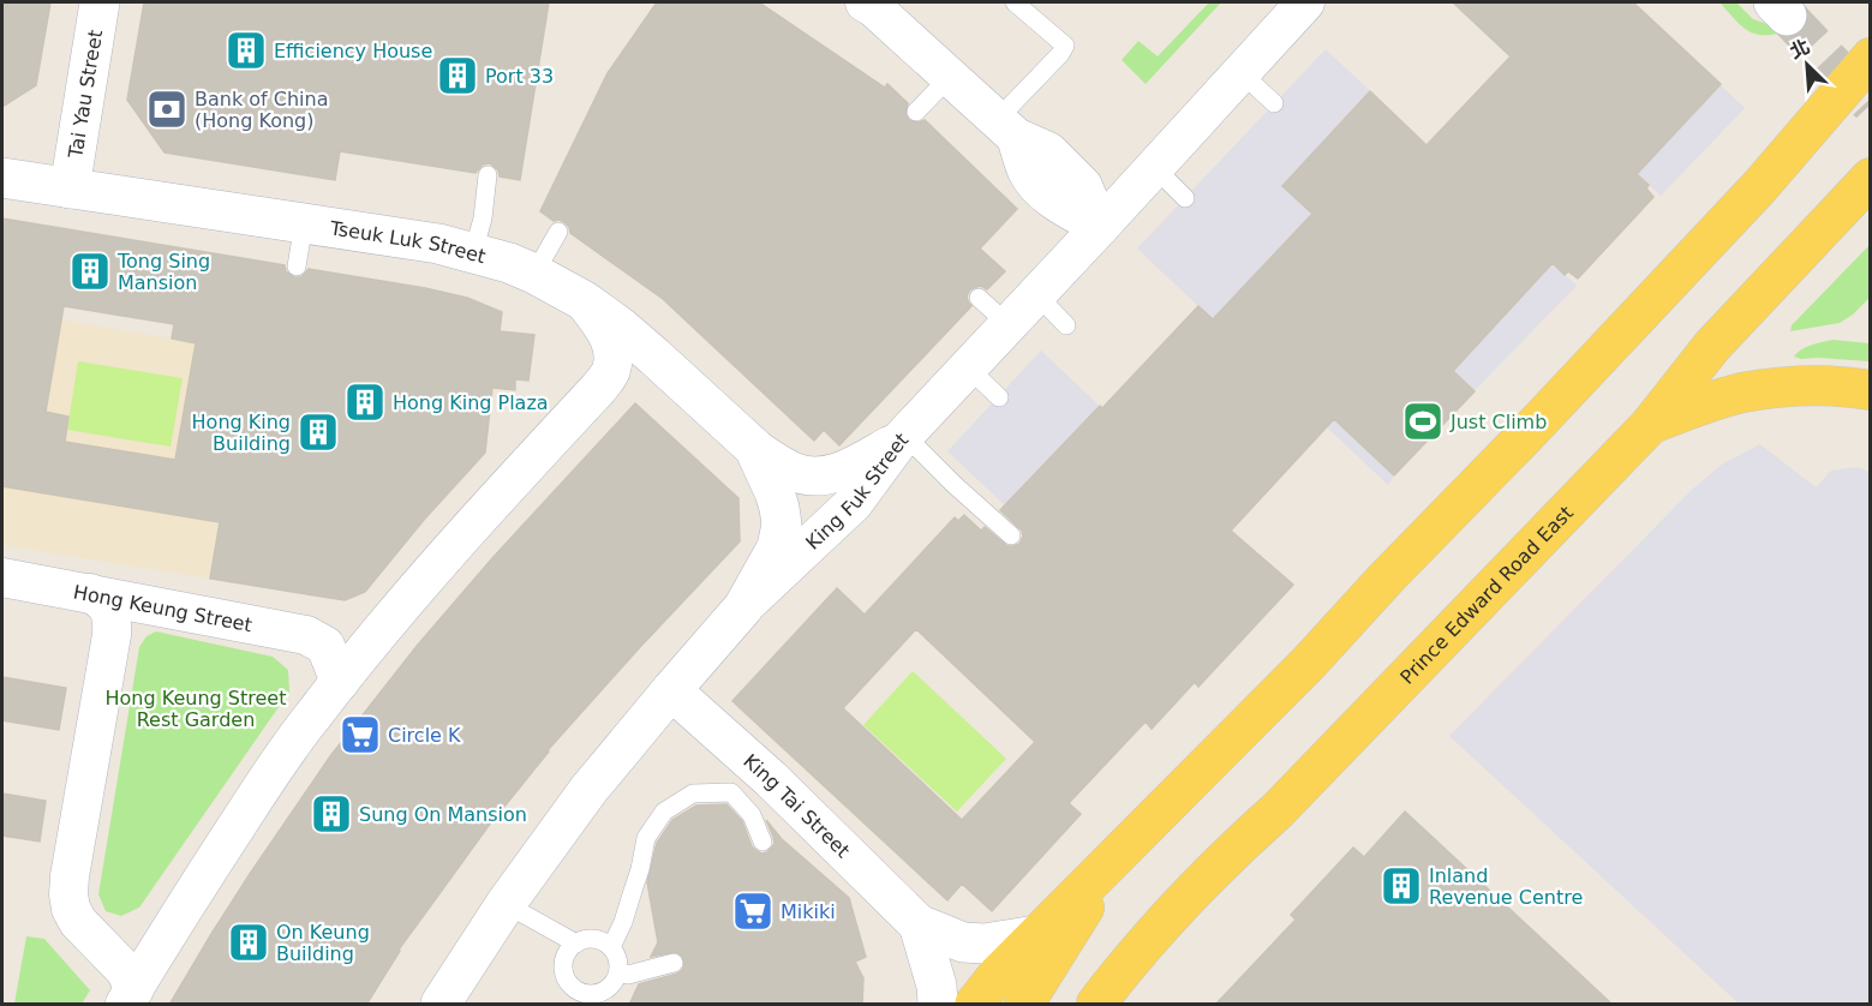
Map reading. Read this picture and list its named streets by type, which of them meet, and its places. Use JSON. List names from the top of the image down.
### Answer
{
  "streets": {
    "main road": ["Prince Edward Road East"],
    "street": [
      "Tai Yau Street",
      "Tseuk Luk Street",
      "King Fuk Street",
      "Hong Keung Street",
      "King Tai Street"
    ]
  },
  "crossings": [
    ["Tai Yau Street", "Tseuk Luk Street"],
    ["Tseuk Luk Street", "King Fuk Street"],
    ["Tseuk Luk Street", "Hong Keung Street"],
    ["King Fuk Street", "King Tai Street"]
  ],
  "parks": ["Hong Keung Street Rest Garden"],
  "places": {
    "building": [
      "Efficiency House",
      "Port 33",
      "Tong Sing Mansion",
      "Hong King Plaza",
      "Hong King Building",
      "Sung On Mansion",
      "Inland Revenue Centre",
      "On Keung Building"
    ],
    "bank": ["Bank of China (Hong Kong)"],
    "sports": ["Just Climb"],
    "supermarket": ["Circle K", "Mikiki"]
  },
  "north": "top left"
}
